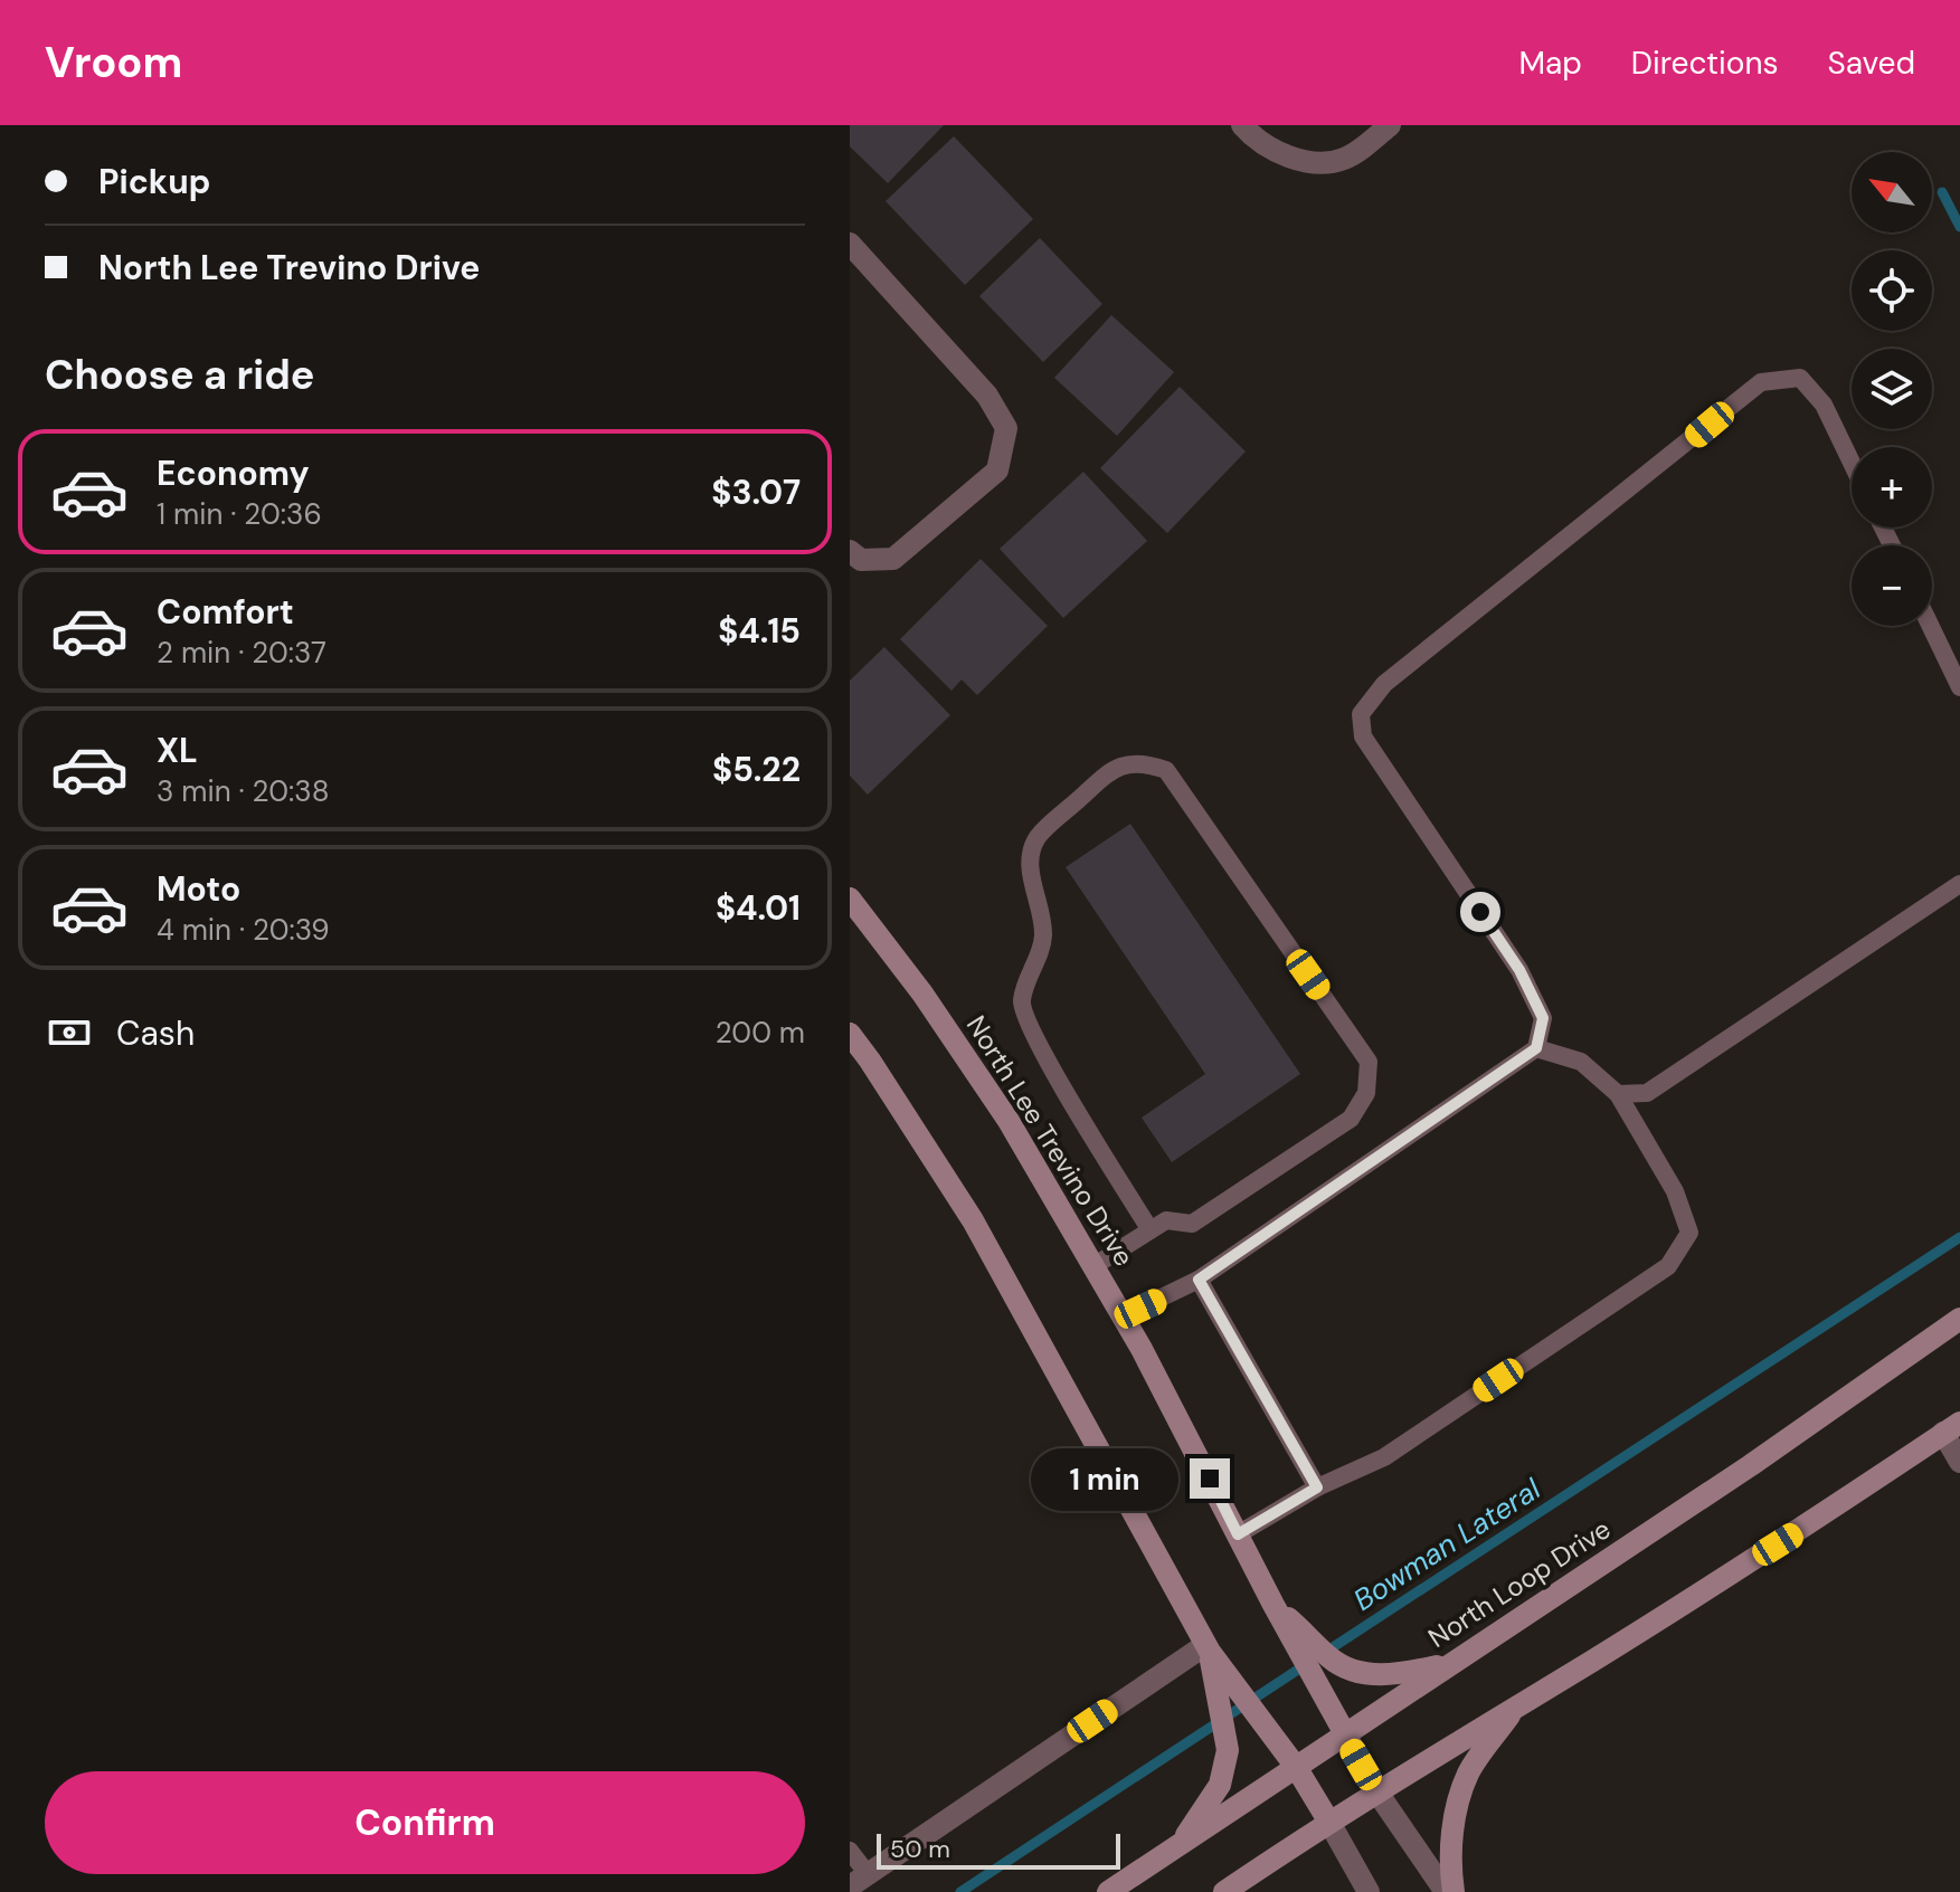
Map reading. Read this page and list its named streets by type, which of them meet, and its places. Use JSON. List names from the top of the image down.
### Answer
{
  "streets": {
    "main road": ["North Lee Trevino Drive", "North Loop Drive"]
  },
  "crossings": [
    ["North Lee Trevino Drive", "North Loop Drive"]
  ],
  "water": ["Bowman Lateral"],
  "scale_bar": "50 m",
  "north": "top left",
  "page": {
    "header": "Vroom",
    "nav": ["Map", "Directions", "Saved"],
    "banner": ["Pickup", "North Lee Trevino Drive"],
    "map_buttons": ["+", "−"],
    "heading": "Choose a ride",
    "list": [
      {
        "name": "Economy",
        "note": "1 min · 20:36",
        "value": "$3.07"
      },
      {
        "name": "Comfort",
        "note": "2 min · 20:37",
        "value": "$4.15"
      },
      {
        "name": "XL",
        "note": "3 min · 20:38",
        "value": "$5.22"
      },
      {
        "name": "Moto",
        "note": "4 min · 20:39",
        "value": "$4.01"
      }
    ],
    "pay": ["Cash", "200 m"],
    "bubble": "1 min",
    "buttons": "Confirm",
    "scale": "50 m"
  }
}
